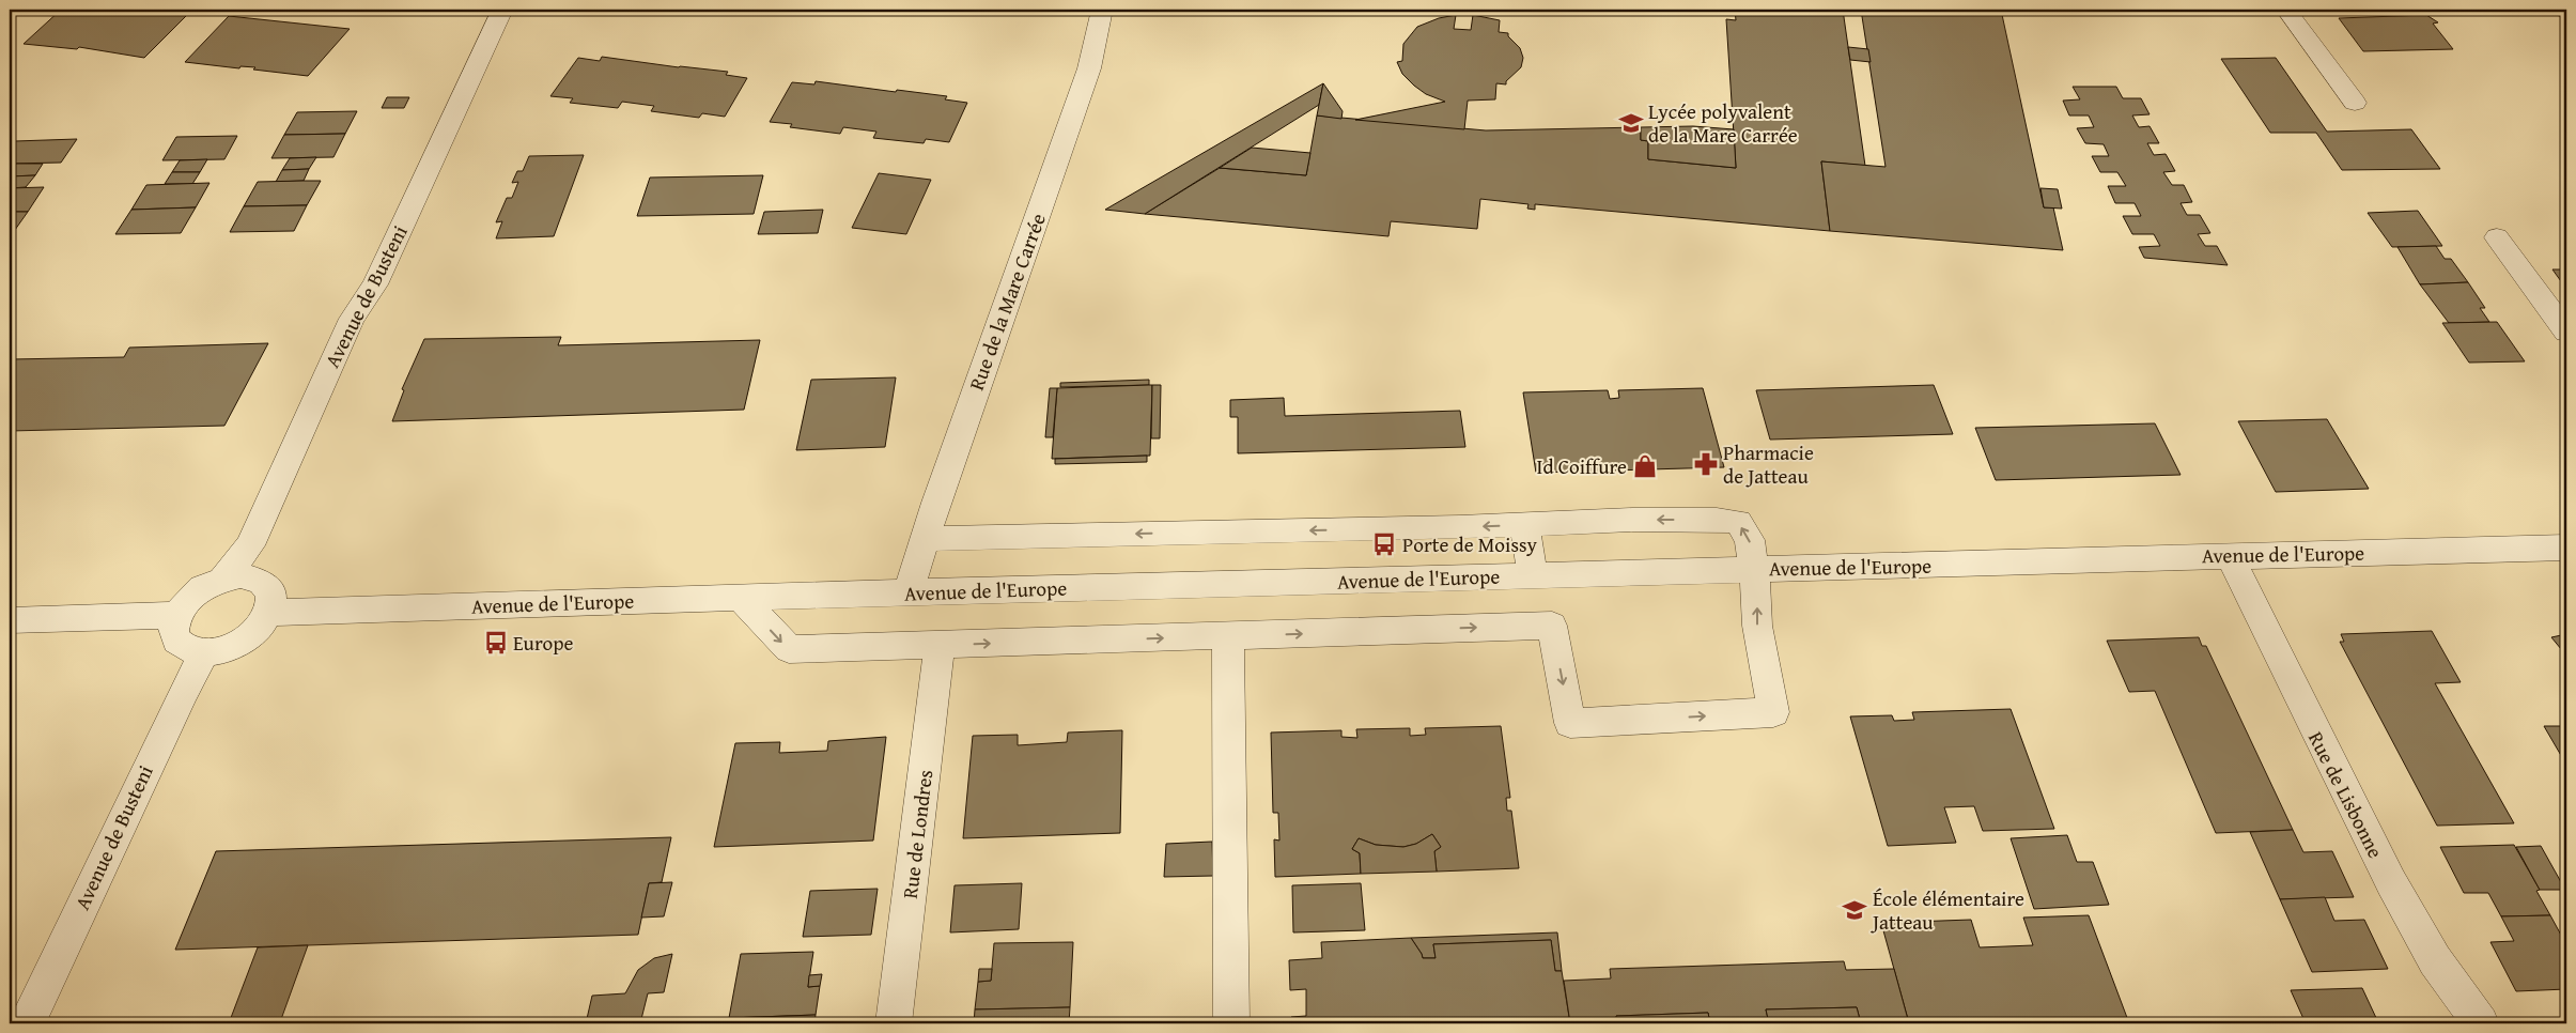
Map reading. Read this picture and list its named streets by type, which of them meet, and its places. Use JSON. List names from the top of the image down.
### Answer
{
  "streets": {
    "street": [
      "Avenue de Busteni",
      "Rue de la Mare Carrée",
      "Avenue de l'Europe",
      "Rue de Lisbonne",
      "Rue de Londres"
    ]
  },
  "crossings": [
    ["Avenue de Busteni", "Avenue de l'Europe"],
    ["Rue de la Mare Carrée", "Avenue de l'Europe"],
    ["Avenue de l'Europe", "Rue de Lisbonne"]
  ],
  "places": {
    "school or university": ["Lycée polyvalent de la Mare Carrée", "École élémentaire Jatteau"],
    "pharmacy": ["Pharmacie de Jatteau"],
    "shop": ["Id Coiffure"],
    "bus stop": ["Porte de Moissy", "Europe"]
  }
}
